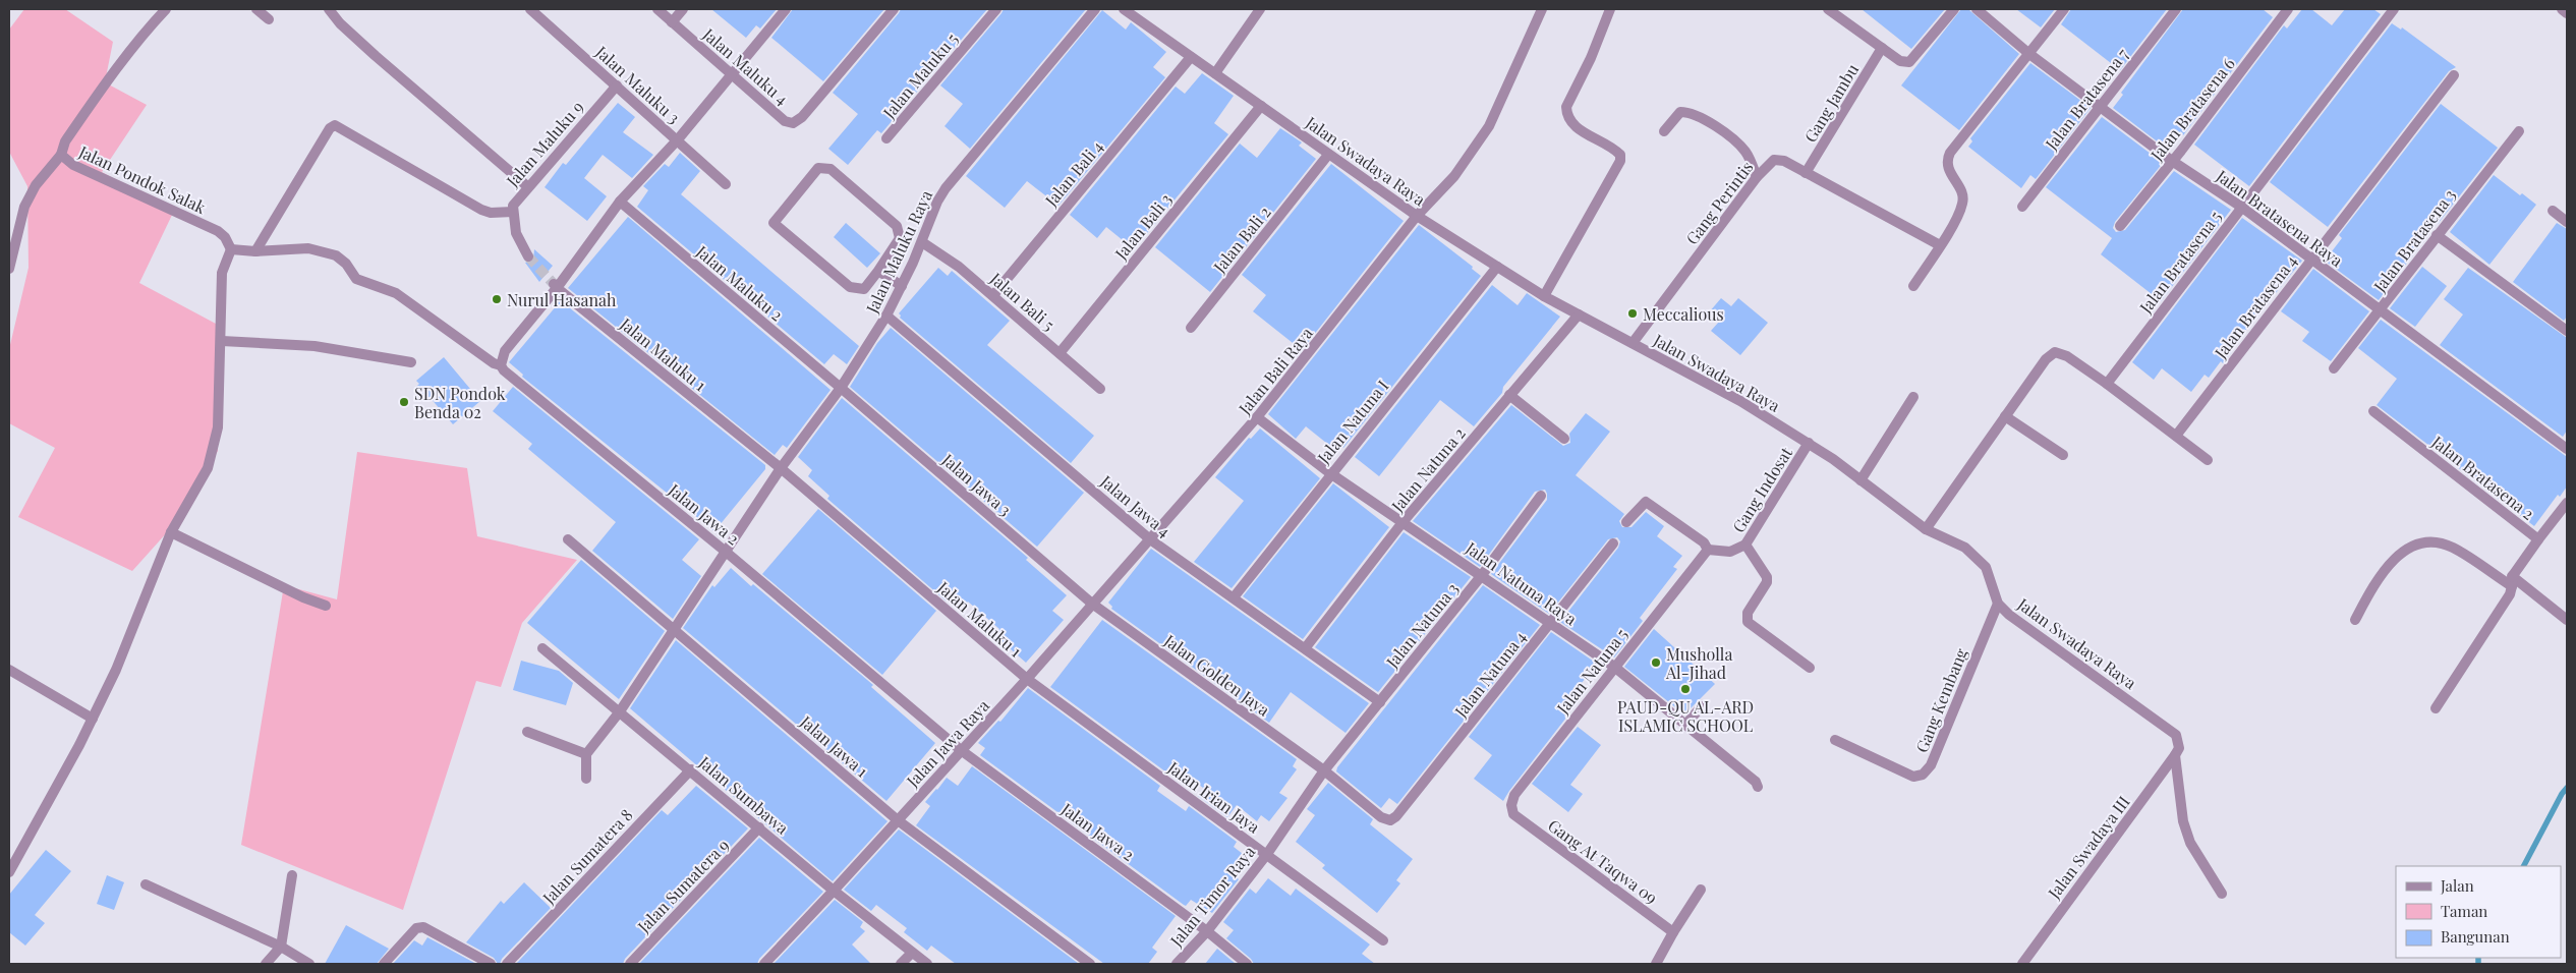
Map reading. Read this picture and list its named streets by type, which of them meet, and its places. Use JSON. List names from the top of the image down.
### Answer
{
  "streets": {
    "street": [
      "Jalan Maluku 4",
      "Jalan Maluku 5",
      "Jalan Maluku 3",
      "Jalan Bratasena 7",
      "Gang Jambu",
      "Jalan Bratasena 6",
      "Jalan Maluku 9",
      "Jalan Swadaya Raya",
      "Jalan Bali 4",
      "Jalan Pondok Salak",
      "Gang Perintis",
      "Jalan Bratasena Raya",
      "Jalan Bali 3",
      "Jalan Bali 2",
      "Jalan Bratasena 3",
      "Jalan Maluku Raya",
      "Jalan Bratasena 5",
      "Jalan Maluku 2",
      "Jalan Bali 5",
      "Jalan Bratasena 4",
      "Jalan Maluku 1",
      "Jalan Bali Raya",
      "Jalan Natuna I",
      "Jalan Natuna 2",
      "Jalan Bratasena 2",
      "Jalan Jawa 3",
      "Gang Indosat",
      "Jalan Jawa 4",
      "Jalan Jawa 2",
      "Jalan Natuna Raya",
      "Jalan Natuna 3",
      "Jalan Natuna 5",
      "Jalan Natuna 4",
      "Jalan Golden Jaya",
      "Gang Kembang",
      "Jalan Jawa Raya",
      "Jalan Jawa 1",
      "Jalan Sumbawa",
      "Jalan Irian Jaya",
      "Jalan Swadaya III",
      "Jalan Sumatera 8",
      "Gang At Taqwa 09",
      "Jalan Sumatera 9",
      "Jalan Timor Raya"
    ]
  },
  "crossings": [
    ["Jalan Maluku 3", "Jalan Maluku 9"],
    ["Jalan Bratasena 7", "Jalan Bratasena Raya"],
    ["Gang Jambu", "Gang Perintis"],
    ["Jalan Bratasena 6", "Jalan Bratasena Raya"],
    ["Jalan Swadaya Raya", "Jalan Bali 4"],
    ["Jalan Swadaya Raya", "Gang Perintis"],
    ["Jalan Swadaya Raya", "Jalan Bali 3"],
    ["Jalan Swadaya Raya", "Jalan Bali 2"],
    ["Jalan Swadaya Raya", "Jalan Bali Raya"],
    ["Jalan Swadaya Raya", "Jalan Natuna I"],
    ["Jalan Swadaya Raya", "Jalan Natuna 2"],
    ["Jalan Swadaya Raya", "Gang Indosat"],
    ["Jalan Swadaya Raya", "Gang Kembang"],
    ["Jalan Swadaya Raya", "Jalan Swadaya III"],
    ["Jalan Bali 4", "Jalan Bali 5"],
    ["Jalan Pondok Salak", "Jalan Jawa 2"],
    ["Jalan Bratasena Raya", "Jalan Bratasena 3"],
    ["Jalan Bratasena Raya", "Jalan Bratasena 5"],
    ["Jalan Bratasena Raya", "Jalan Bratasena 4"],
    ["Jalan Bali 3", "Jalan Bali 5"],
    ["Jalan Maluku Raya", "Jalan Maluku 2"],
    ["Jalan Maluku Raya", "Jalan Bali 5"],
    ["Jalan Maluku Raya", "Jalan Maluku 1"],
    ["Jalan Maluku Raya", "Jalan Jawa 3"],
    ["Jalan Maluku Raya", "Jalan Jawa 4"],
    ["Jalan Maluku 2", "Jalan Jawa 3"],
    ["Jalan Maluku 1", "Jalan Jawa Raya"],
    ["Jalan Maluku 1", "Jalan Irian Jaya"],
    ["Jalan Bali Raya", "Jalan Jawa 4"],
    ["Jalan Bali Raya", "Jalan Natuna Raya"],
    ["Jalan Bali Raya", "Jalan Jawa Raya"],
    ["Jalan Natuna I", "Jalan Jawa 4"],
    ["Jalan Natuna I", "Jalan Natuna Raya"],
    ["Jalan Natuna 2", "Jalan Jawa 4"],
    ["Jalan Natuna 2", "Jalan Natuna Raya"],
    ["Jalan Jawa 3", "Jalan Golden Jaya"],
    ["Jalan Jawa 3", "Jalan Jawa Raya"],
    ["Gang Indosat", "Jalan Natuna 5"],
    ["Jalan Jawa 4", "Jalan Natuna 3"],
    ["Jalan Jawa 4", "Jalan Jawa Raya"],
    ["Jalan Jawa 2", "Jalan Jawa Raya"],
    ["Jalan Jawa 2", "Jalan Timor Raya"],
    ["Jalan Natuna Raya", "Jalan Natuna 3"],
    ["Jalan Natuna Raya", "Jalan Natuna 5"],
    ["Jalan Natuna Raya", "Jalan Natuna 4"],
    ["Jalan Natuna 3", "Jalan Golden Jaya"],
    ["Jalan Natuna 3", "Jalan Timor Raya"],
    ["Jalan Natuna 5", "Gang At Taqwa 09"],
    ["Jalan Natuna 4", "Jalan Golden Jaya"],
    ["Jalan Golden Jaya", "Jalan Jawa Raya"],
    ["Jalan Golden Jaya", "Jalan Timor Raya"],
    ["Jalan Jawa Raya", "Jalan Jawa 1"],
    ["Jalan Jawa Raya", "Jalan Sumbawa"],
    ["Jalan Jawa Raya", "Jalan Irian Jaya"],
    ["Jalan Sumbawa", "Jalan Sumatera 8"],
    ["Jalan Sumbawa", "Jalan Sumatera 9"],
    ["Jalan Irian Jaya", "Jalan Timor Raya"]
  ],
  "places": [
    "Nurul Hasanah",
    "Meccalious",
    "SDN Pondok Benda 02",
    "Musholla Al-Jihad",
    "PAUD-QU AL-ARD ISLAMIC SCHOOL"
  ],
  "legend": ["Jalan", "Taman", "Bangunan"]
}
